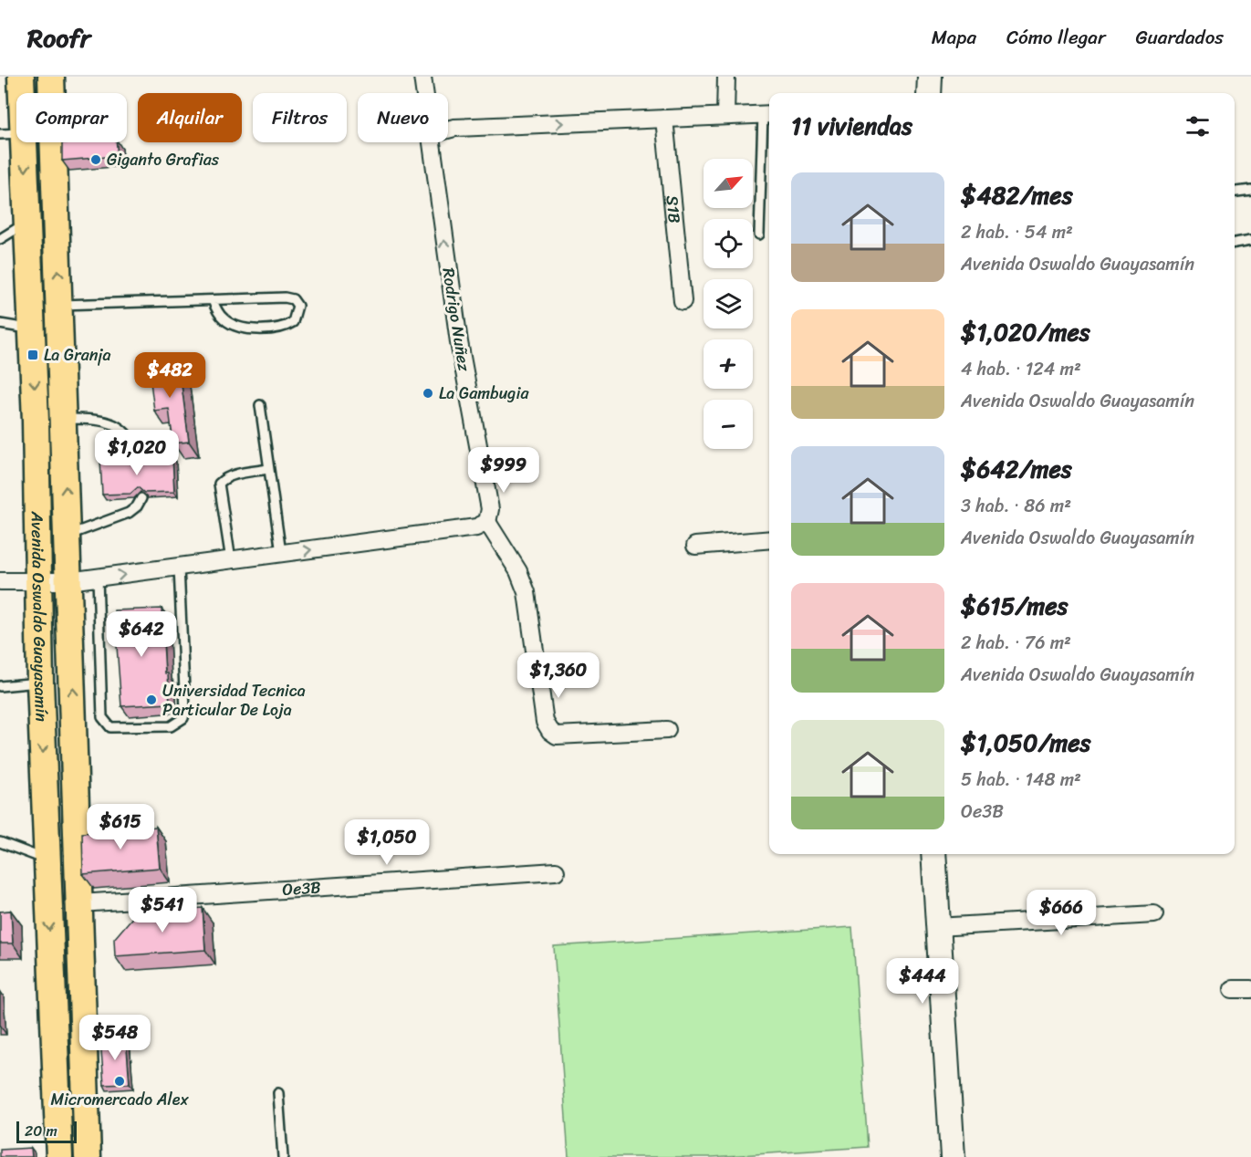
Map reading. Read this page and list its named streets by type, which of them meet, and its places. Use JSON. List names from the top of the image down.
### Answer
{
  "streets": {
    "main road": ["Avenida Oswaldo Guayasamín"],
    "street": ["S1B", "Rodrigo Nuñez", "Oe3B"]
  },
  "crossings": [
    ["Avenida Oswaldo Guayasamín", "Oe3B"]
  ],
  "one_way": ["Rodrigo Nuñez"],
  "places": {
    "other": [
      "Giganto Grafias",
      "La Gambugia",
      "Universidad Tecnica Particular De Loja",
      "Micromercado Alex"
    ],
    "transit": ["La Granja"]
  },
  "scale_bar": "20 m",
  "north": "top right",
  "page": {
    "header": "Roofr",
    "nav": ["Mapa", "Cómo llegar", "Guardados"],
    "chip": [
      "Comprar",
      "Alquilar",
      "Filtros",
      "Nuevo"
    ],
    "heading": "11 viviendas",
    "map_buttons": ["+", "−"],
    "list": [
      {
        "name": "$482/mes",
        "note": "2 hab. · 54 m² · Avenida Oswaldo Guayasamín"
      },
      {
        "name": "$1,020/mes",
        "note": "4 hab. · 124 m² · Avenida Oswaldo Guayasamín"
      },
      {
        "name": "$642/mes",
        "note": "3 hab. · 86 m² · Avenida Oswaldo Guayasamín"
      },
      {
        "name": "$615/mes",
        "note": "2 hab. · 76 m² · Avenida Oswaldo Guayasamín"
      },
      {
        "name": "$1,050/mes",
        "note": "5 hab. · 148 m² · Oe3B"
      }
    ],
    "price": [
      "$482",
      "$1,020",
      "$999",
      "$642",
      "$1,360",
      "$615",
      "$1,050",
      "$541",
      "$666",
      "$444",
      "$548"
    ],
    "scale": "20 m"
  }
}
